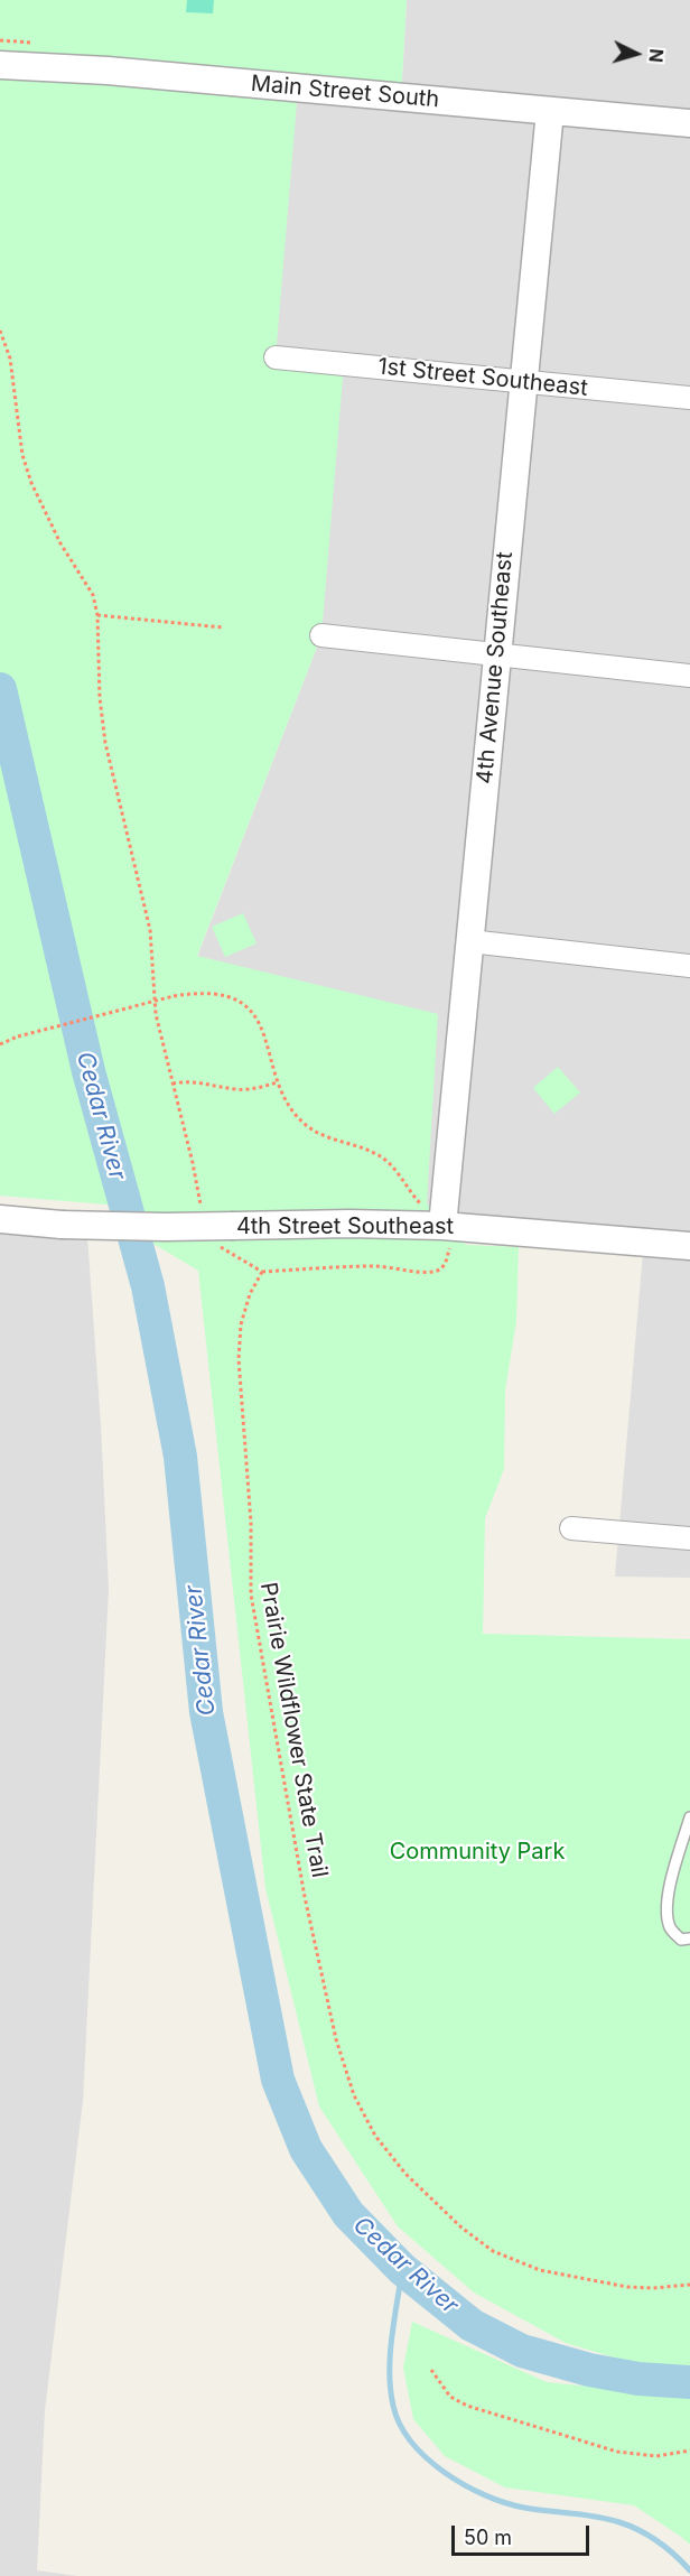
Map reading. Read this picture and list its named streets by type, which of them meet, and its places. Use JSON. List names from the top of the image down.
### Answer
{
  "streets": {
    "street": [
      "Main Street South",
      "1st Street Southeast",
      "4th Avenue Southeast",
      "4th Street Southeast"
    ],
    "path": ["Prairie Wildflower State Trail"]
  },
  "crossings": [
    ["Main Street South", "4th Avenue Southeast"],
    ["1st Street Southeast", "4th Avenue Southeast"],
    ["4th Avenue Southeast", "4th Street Southeast"]
  ],
  "water": ["Cedar River"],
  "parks": ["Community Park"],
  "scale_bar": "50 m",
  "north": "right"
}
